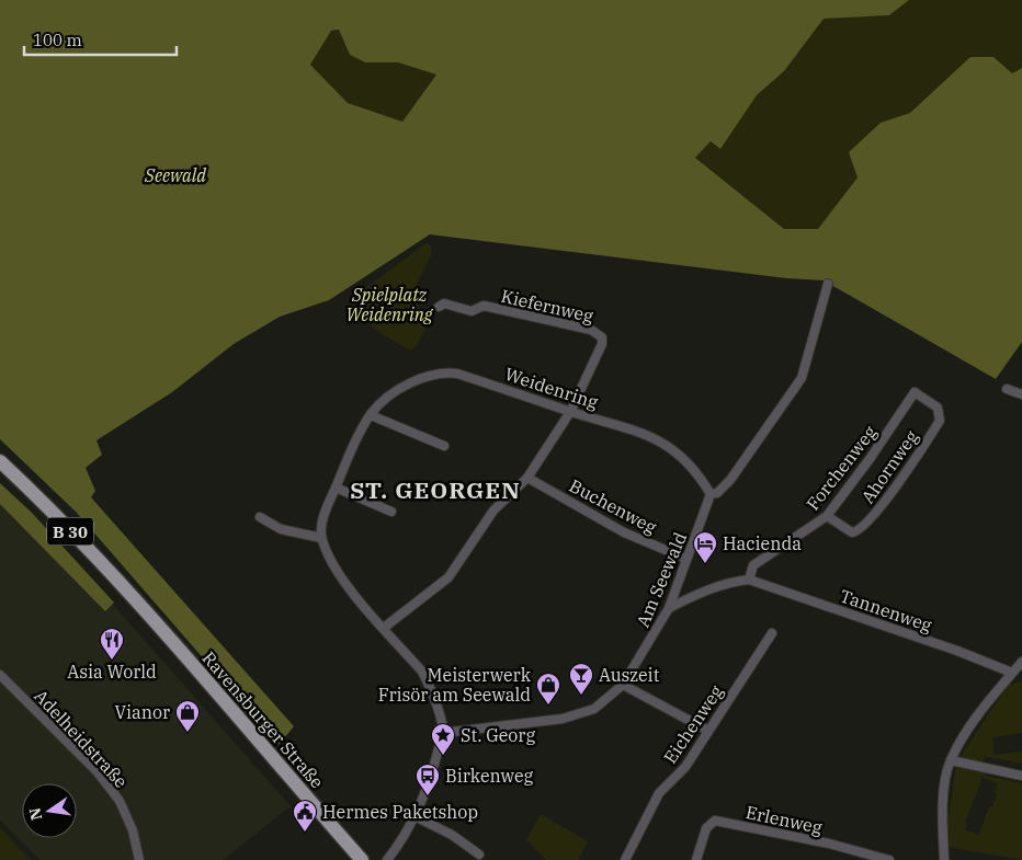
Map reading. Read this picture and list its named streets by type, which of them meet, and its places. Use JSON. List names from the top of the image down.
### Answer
{
  "streets": {
    "main road": ["B 30", "Ravensburger Straße"],
    "street": [
      "Kiefernweg",
      "Weidenring",
      "Ahornweg",
      "Forchenweg",
      "Buchenweg",
      "Am Seewald",
      "Tannenweg",
      "Eichenweg",
      "Adelheidstraße",
      "Erlenweg"
    ]
  },
  "crossings": [
    ["Kiefernweg", "Weidenring"],
    ["Weidenring", "Am Seewald"],
    ["Ahornweg", "Forchenweg"],
    ["Forchenweg", "Tannenweg"],
    ["Buchenweg", "Am Seewald"]
  ],
  "districts": ["ST. GEORGEN"],
  "parks": ["Seewald", "Spielplatz Weidenring"],
  "places": {
    "hotel": ["Hacienda"],
    "restaurant": ["Asia World"],
    "bar": ["Auszeit"],
    "shop": ["Meisterwerk Frisör am Seewald", "Vianor"],
    "place": ["St. Georg"],
    "bus stop": ["Birkenweg"],
    "public building": ["Hermes Paketshop"]
  },
  "scale_bar": "100 m",
  "north": "left"
}
